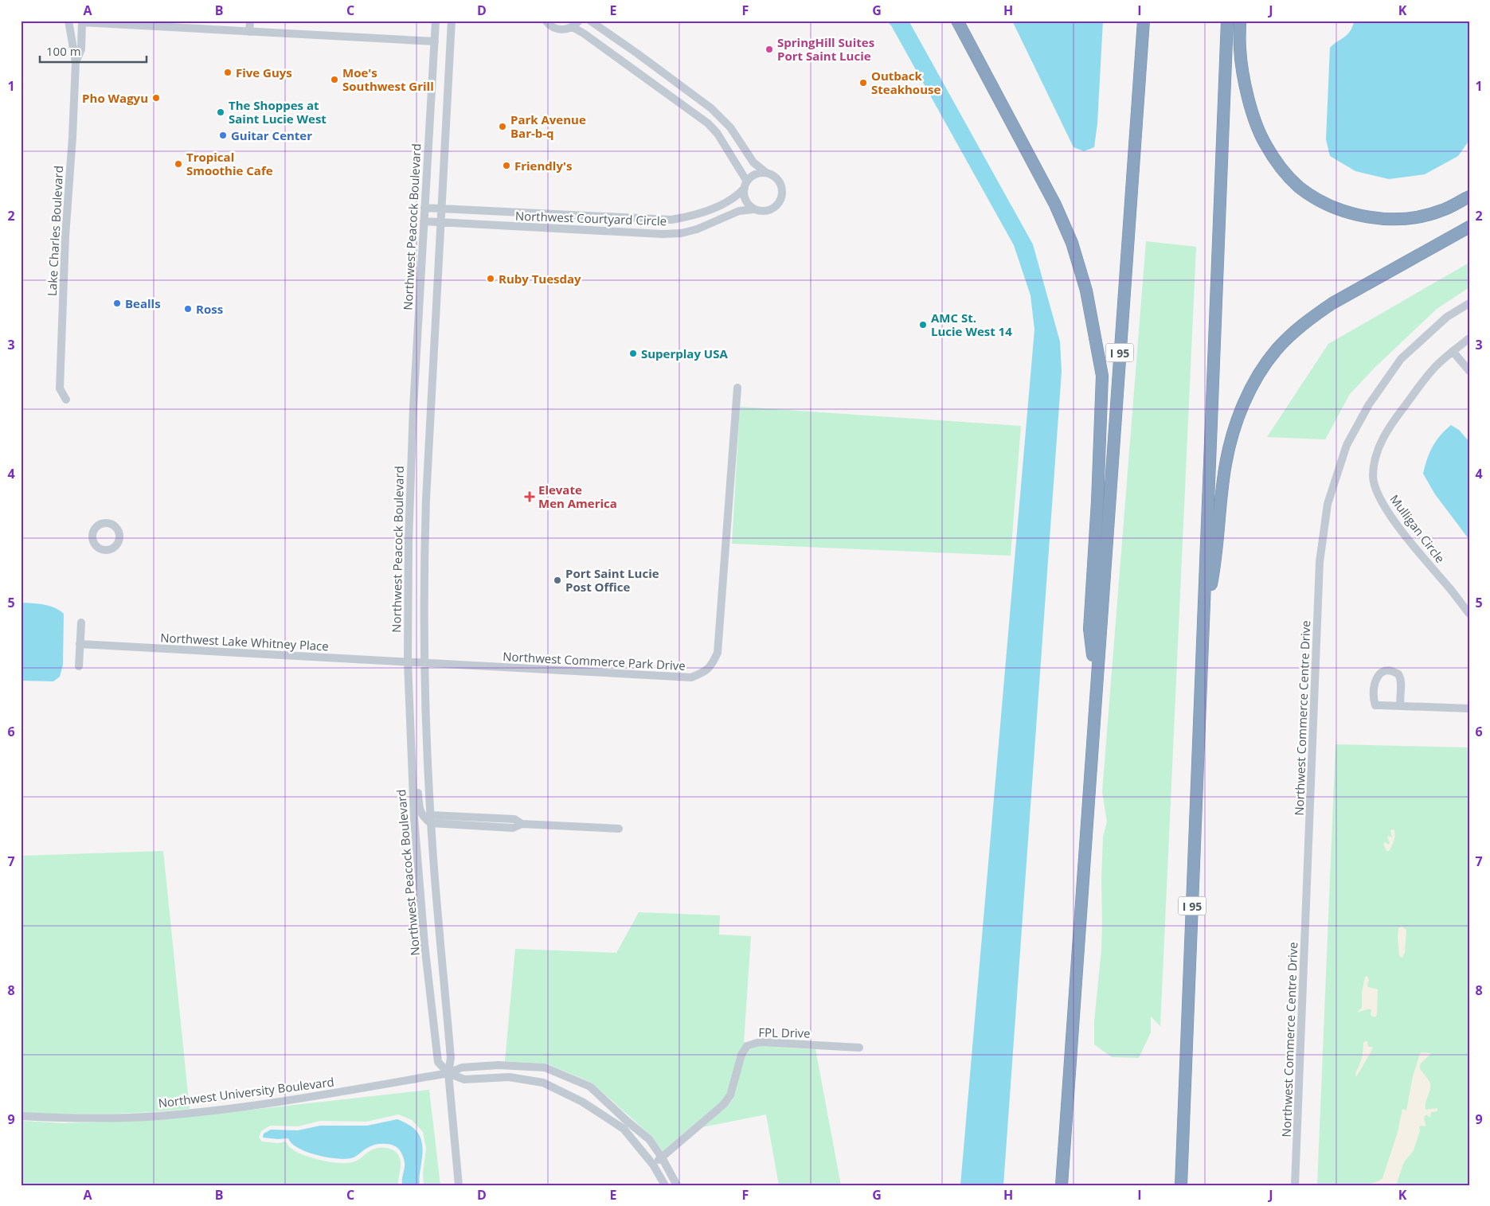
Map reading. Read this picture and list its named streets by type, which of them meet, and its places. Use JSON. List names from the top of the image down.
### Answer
{
  "streets": {
    "highway": ["I 95"],
    "street": [
      "Northwest Courtyard Circle",
      "Northwest Peacock Boulevard",
      "Lake Charles Boulevard",
      "Mulligan Circle",
      "Northwest Lake Whitney Place",
      "Northwest Commerce Park Drive",
      "Northwest Commerce Centre Drive",
      "FPL Drive",
      "Northwest University Boulevard"
    ]
  },
  "crossings": [
    ["Northwest Courtyard Circle", "Northwest Peacock Boulevard"],
    ["Northwest Peacock Boulevard", "Northwest Lake Whitney Place"],
    ["Northwest Peacock Boulevard", "Northwest Commerce Park Drive"],
    ["Northwest Peacock Boulevard", "Northwest University Boulevard"],
    ["Northwest Lake Whitney Place", "Northwest Commerce Park Drive"],
    ["FPL Drive", "Northwest University Boulevard"]
  ],
  "places": {
    "other": [
      "SpringHill Suites Port Saint Lucie",
      "Five Guys",
      "Moe's Southwest Grill",
      "Outback Steakhouse",
      "Pho Wagyu",
      "The Shoppes at Saint Lucie West",
      "Park Avenue Bar-b-q",
      "Guitar Center",
      "Tropical Smoothie Cafe",
      "Friendly's",
      "Ruby Tuesday",
      "Bealls",
      "Ross",
      "AMC St. Lucie West 14",
      "Superplay USA",
      "Port Saint Lucie Post Office"
    ],
    "health": ["Elevate Men America"]
  },
  "scale_bar": "100 m",
  "grid": {
    "columns": [
      "A",
      "B",
      "C",
      "D",
      "E",
      "F",
      "G",
      "H",
      "I",
      "J",
      "K"
    ],
    "rows": [
      "1",
      "2",
      "3",
      "4",
      "5",
      "6",
      "7",
      "8",
      "9"
    ]
  }
}
